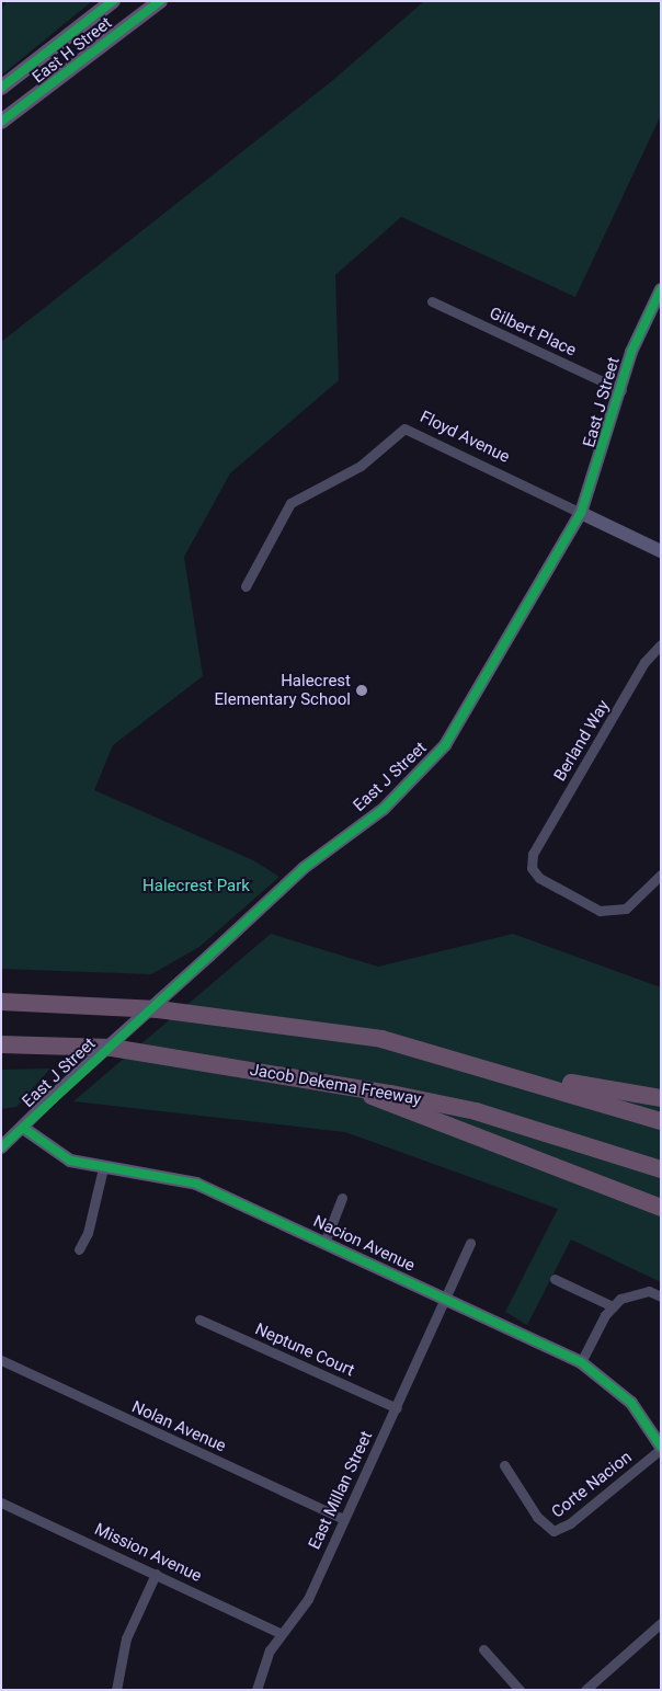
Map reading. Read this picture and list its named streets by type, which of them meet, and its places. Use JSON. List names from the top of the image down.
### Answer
{
  "streets": {
    "highway": ["Jacob Dekema Freeway"],
    "main road": ["East H Street"],
    "street": [
      "Gilbert Place",
      "East J Street",
      "Floyd Avenue",
      "Berland Way",
      "Nacion Avenue",
      "Neptune Court",
      "Nolan Avenue",
      "Corte Nacion",
      "East Millan Street",
      "Mission Avenue"
    ]
  },
  "crossings": [
    ["Gilbert Place", "East J Street"],
    ["East J Street", "Floyd Avenue"],
    ["East J Street", "Nacion Avenue"],
    ["Nacion Avenue", "Corte Nacion"],
    ["Nacion Avenue", "East Millan Street"],
    ["Neptune Court", "East Millan Street"],
    ["Nolan Avenue", "East Millan Street"],
    ["East Millan Street", "Mission Avenue"]
  ],
  "parks": ["Halecrest Park"],
  "places": ["Halecrest Elementary School"]
}
